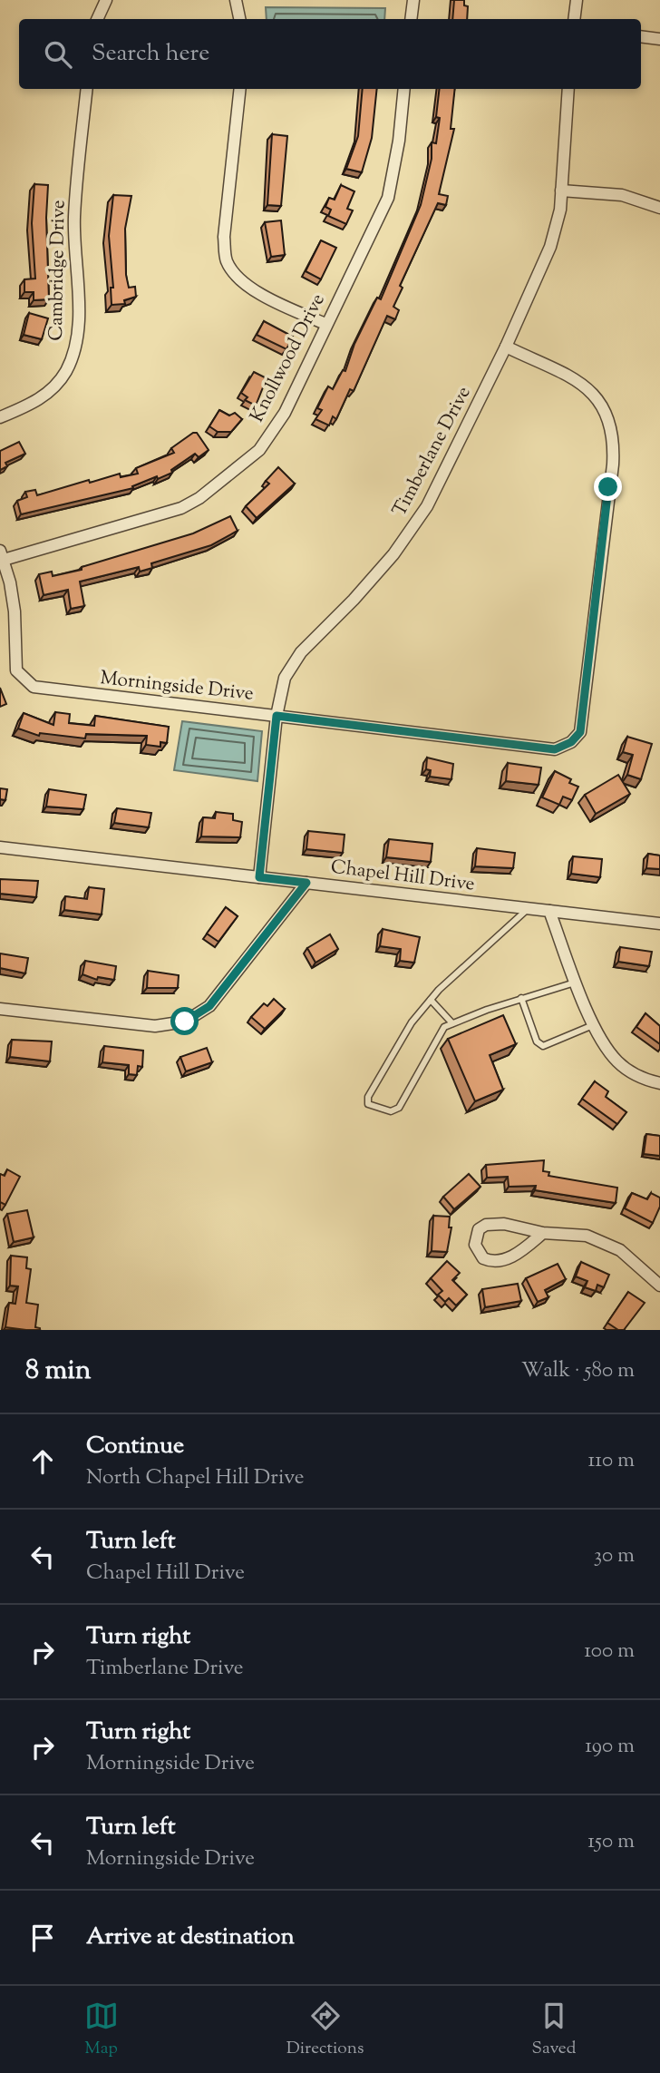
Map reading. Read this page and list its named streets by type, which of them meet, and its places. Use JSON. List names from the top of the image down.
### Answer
{
  "streets": {
    "street": [
      "Cambridge Drive",
      "Knollwood Drive",
      "Timberlane Drive",
      "Morningside Drive",
      "Chapel Hill Drive"
    ]
  },
  "crossings": [
    ["Knollwood Drive", "Morningside Drive"],
    ["Timberlane Drive", "Morningside Drive"],
    ["Timberlane Drive", "Chapel Hill Drive"]
  ],
  "page": {
    "search": "Search here",
    "heading": ["8 min", "Walk · 580 m"],
    "list": [
      ["Continue", "North Chapel Hill Drive", "110 m"],
      ["Turn left", "Chapel Hill Drive", "30 m"],
      ["Turn right", "Timberlane Drive", "100 m"],
      ["Turn right", "Morningside Drive", "190 m"],
      ["Turn left", "Morningside Drive", "150 m"],
      "Arrive at destination"
    ],
    "nav": ["Map", "Directions", "Saved"]
  }
}
